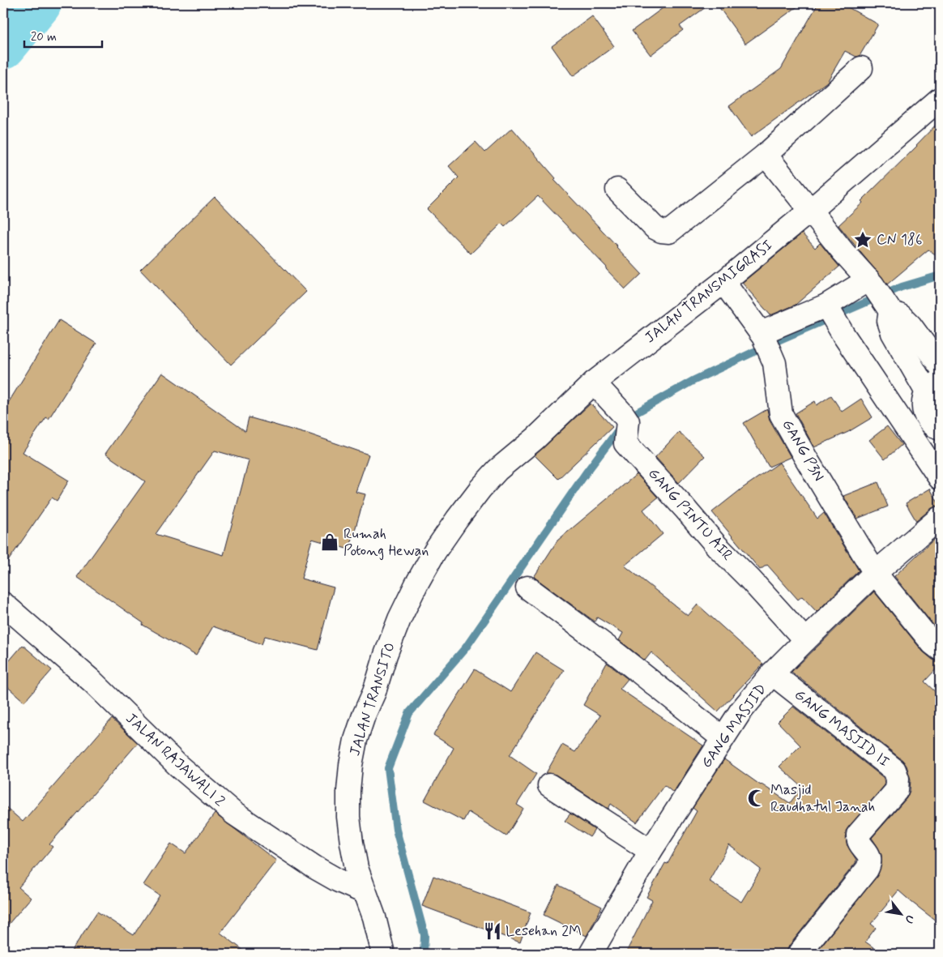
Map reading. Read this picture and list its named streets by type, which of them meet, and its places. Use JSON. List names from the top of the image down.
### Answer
{
  "streets": {
    "street": [
      "JALAN TRANSMIGRASI",
      "GANG P3N",
      "GANG PINTU AIR",
      "JALAN TRANSITO",
      "GANG MASJID",
      "GANG MASJID II",
      "JALAN RAJAWALI 2"
    ]
  },
  "crossings": [
    ["JALAN TRANSMIGRASI", "GANG P3N"],
    ["JALAN TRANSMIGRASI", "GANG PINTU AIR"],
    ["JALAN TRANSMIGRASI", "JALAN TRANSITO"],
    ["GANG P3N", "GANG MASJID"],
    ["GANG PINTU AIR", "GANG MASJID"],
    ["JALAN TRANSITO", "JALAN RAJAWALI 2"],
    ["GANG MASJID", "GANG MASJID II"]
  ],
  "places": {
    "place": ["CN 186"],
    "shop": ["Rumah Potong Hewan"],
    "mosque": ["Masjid Raudhatul Janah"],
    "restaurant": ["Lesehan 2M"]
  },
  "scale_bar": "20 m",
  "north": "bottom right"
}
